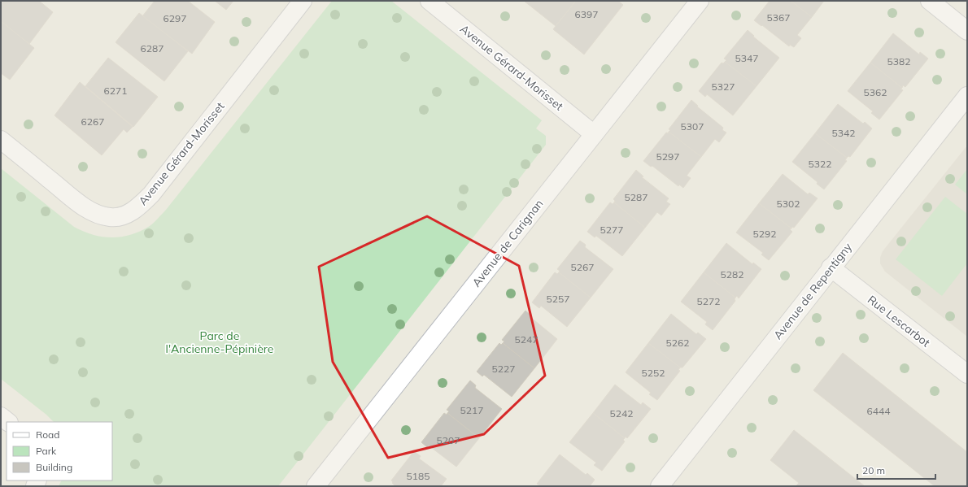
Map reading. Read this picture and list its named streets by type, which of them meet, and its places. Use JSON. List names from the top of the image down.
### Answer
{
  "streets": {
    "street": [
      "Avenue Gérard-Morisset",
      "Avenue de Carignan",
      "Avenue de Repentigny",
      "Rue Lescarbot"
    ]
  },
  "crossings": [
    ["Avenue Gérard-Morisset", "Avenue de Carignan"],
    ["Avenue de Repentigny", "Rue Lescarbot"]
  ],
  "parks": ["Parc de l'Ancienne-Pépinière"],
  "house_numbers": [
    "6397",
    "5367",
    "6297",
    "6287",
    "5347",
    "5382",
    "5327",
    "6271",
    "5362",
    "6267",
    "5307",
    "5342",
    "5297",
    "5322",
    "5287",
    "5302",
    "5277",
    "5292",
    "5267",
    "5282",
    "5257",
    "5272",
    "5247",
    "5262",
    "5227",
    "5252",
    "5217",
    "6444",
    "5242",
    "5207",
    "5185"
  ],
  "legend": ["Road", "Park", "Building"],
  "scale_bar": "20 m"
}
